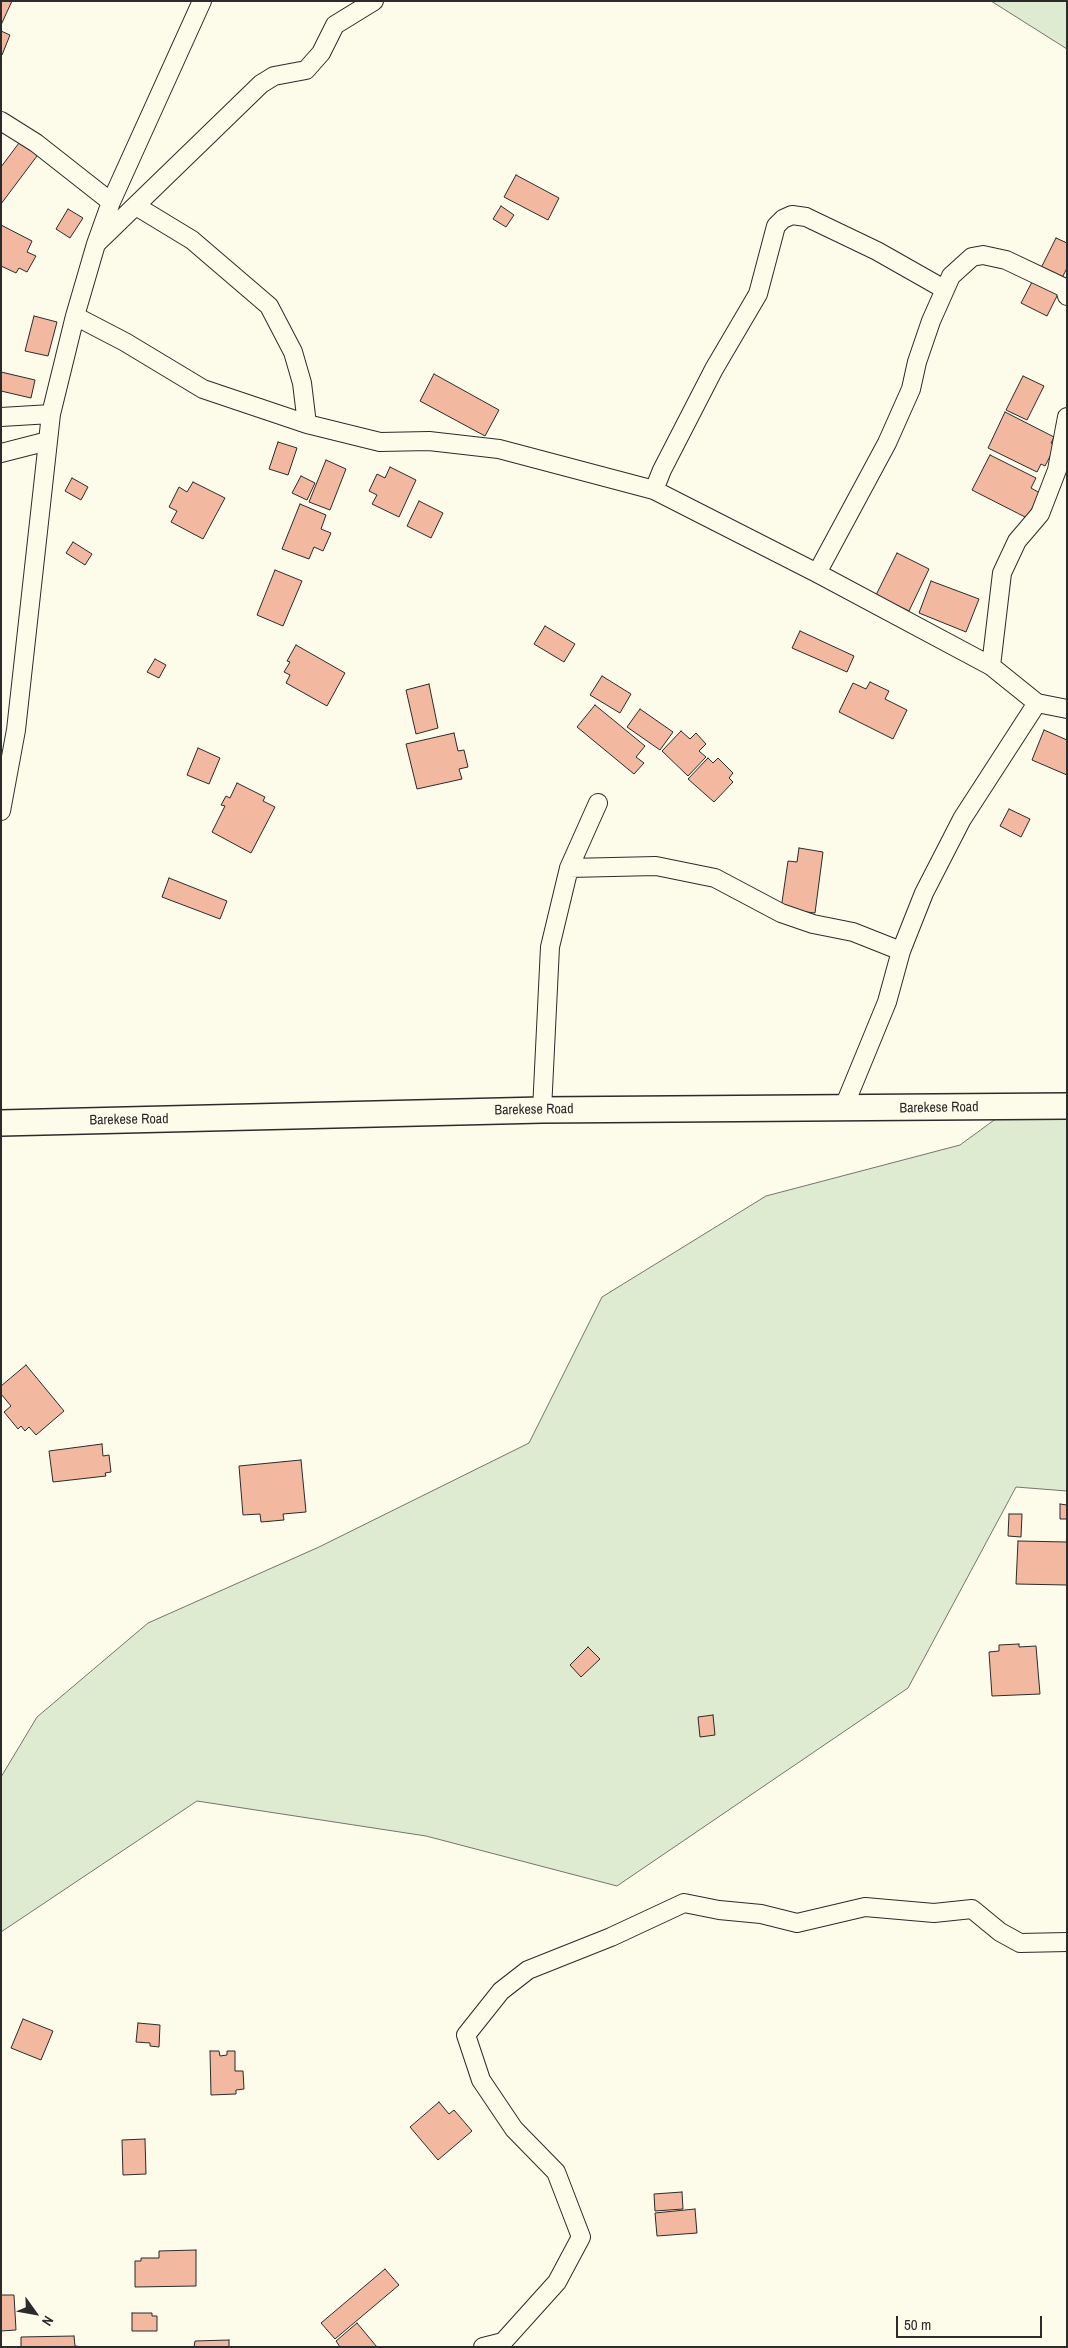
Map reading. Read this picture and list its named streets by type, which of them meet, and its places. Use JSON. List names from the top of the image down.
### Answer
{
  "streets": {
    "main road": ["Barekese Road"]
  },
  "scale_bar": "50 m",
  "north": "bottom right"
}
